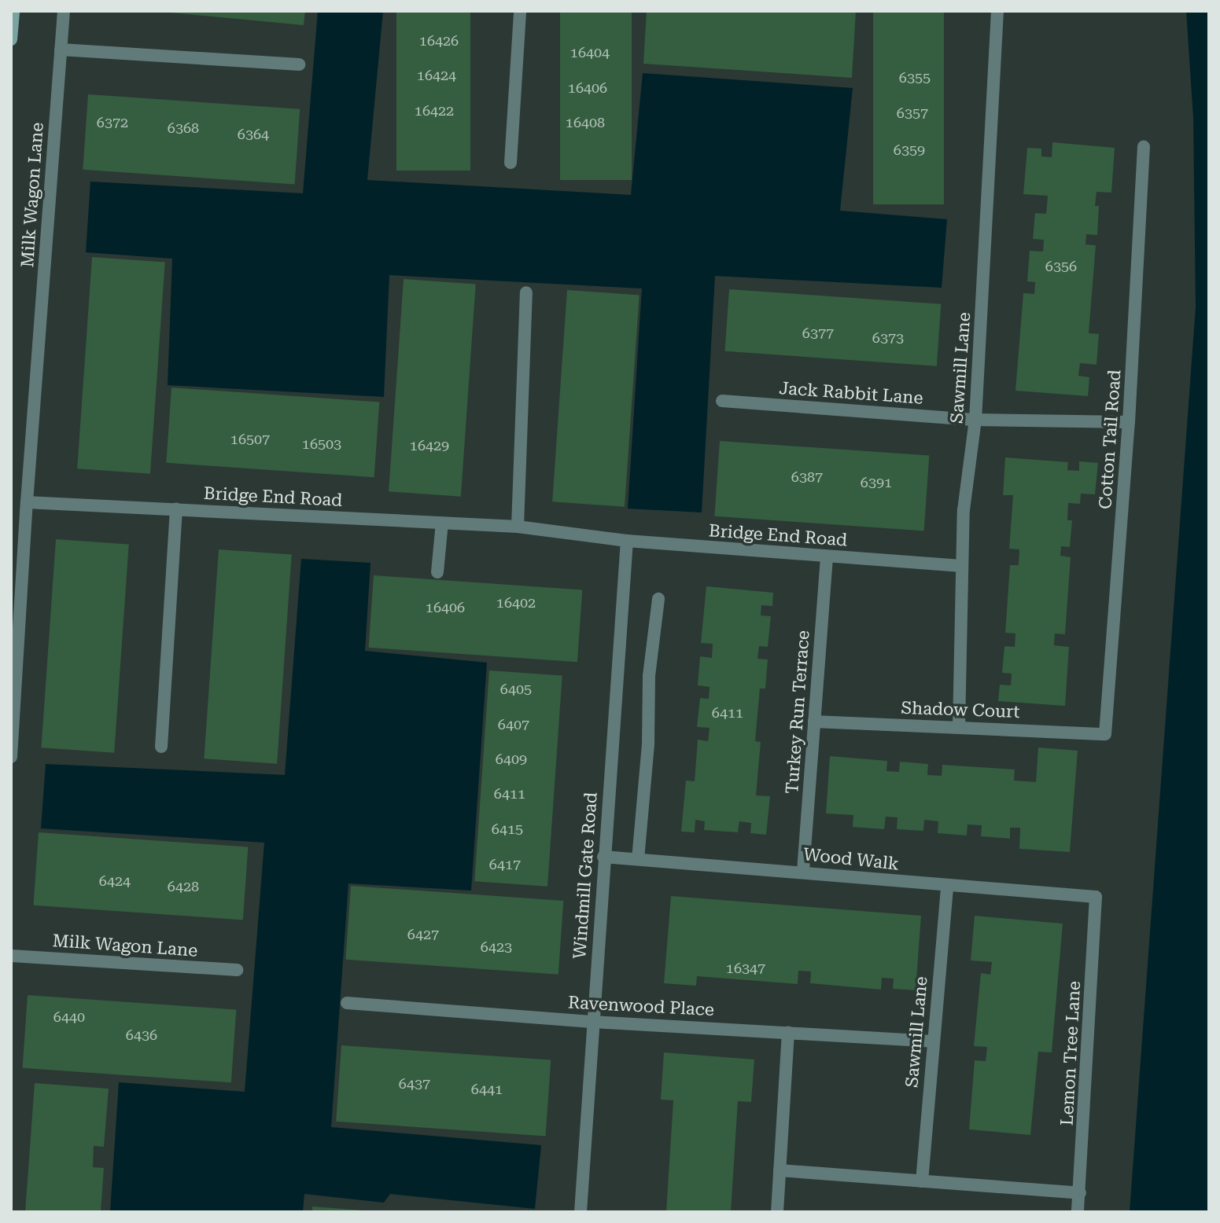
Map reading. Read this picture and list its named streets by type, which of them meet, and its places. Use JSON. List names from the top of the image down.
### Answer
{
  "streets": {
    "street": [
      "Milk Wagon Lane",
      "Sawmill Lane",
      "Jack Rabbit Lane",
      "Cotton Tail Road",
      "Bridge End Road",
      "Shadow Court",
      "Turkey Run Terrace",
      "Wood Walk",
      "Windmill Gate Road",
      "Ravenwood Place",
      "Lemon Tree Lane"
    ]
  },
  "crossings": [
    ["Milk Wagon Lane", "Bridge End Road"],
    ["Sawmill Lane", "Jack Rabbit Lane"],
    ["Sawmill Lane", "Bridge End Road"],
    ["Sawmill Lane", "Shadow Court"],
    ["Sawmill Lane", "Wood Walk"],
    ["Sawmill Lane", "Ravenwood Place"],
    ["Jack Rabbit Lane", "Cotton Tail Road"],
    ["Cotton Tail Road", "Shadow Court"],
    ["Bridge End Road", "Turkey Run Terrace"],
    ["Bridge End Road", "Windmill Gate Road"],
    ["Shadow Court", "Turkey Run Terrace"],
    ["Turkey Run Terrace", "Wood Walk"],
    ["Wood Walk", "Windmill Gate Road"],
    ["Wood Walk", "Lemon Tree Lane"],
    ["Windmill Gate Road", "Ravenwood Place"]
  ],
  "house_numbers": [
    "16426",
    "16404",
    "16424",
    "6355",
    "16406",
    "16422",
    "6357",
    "6372",
    "16408",
    "6368",
    "6364",
    "6359",
    "6356",
    "6377",
    "6373",
    "16507",
    "16503",
    "16429",
    "6387",
    "6391",
    "16402",
    "16406",
    "6405",
    "6411",
    "6407",
    "6409",
    "6411",
    "6415",
    "6417",
    "6424",
    "6428",
    "6427",
    "6423",
    "16347",
    "6440",
    "6436",
    "6437",
    "6441"
  ]
}
